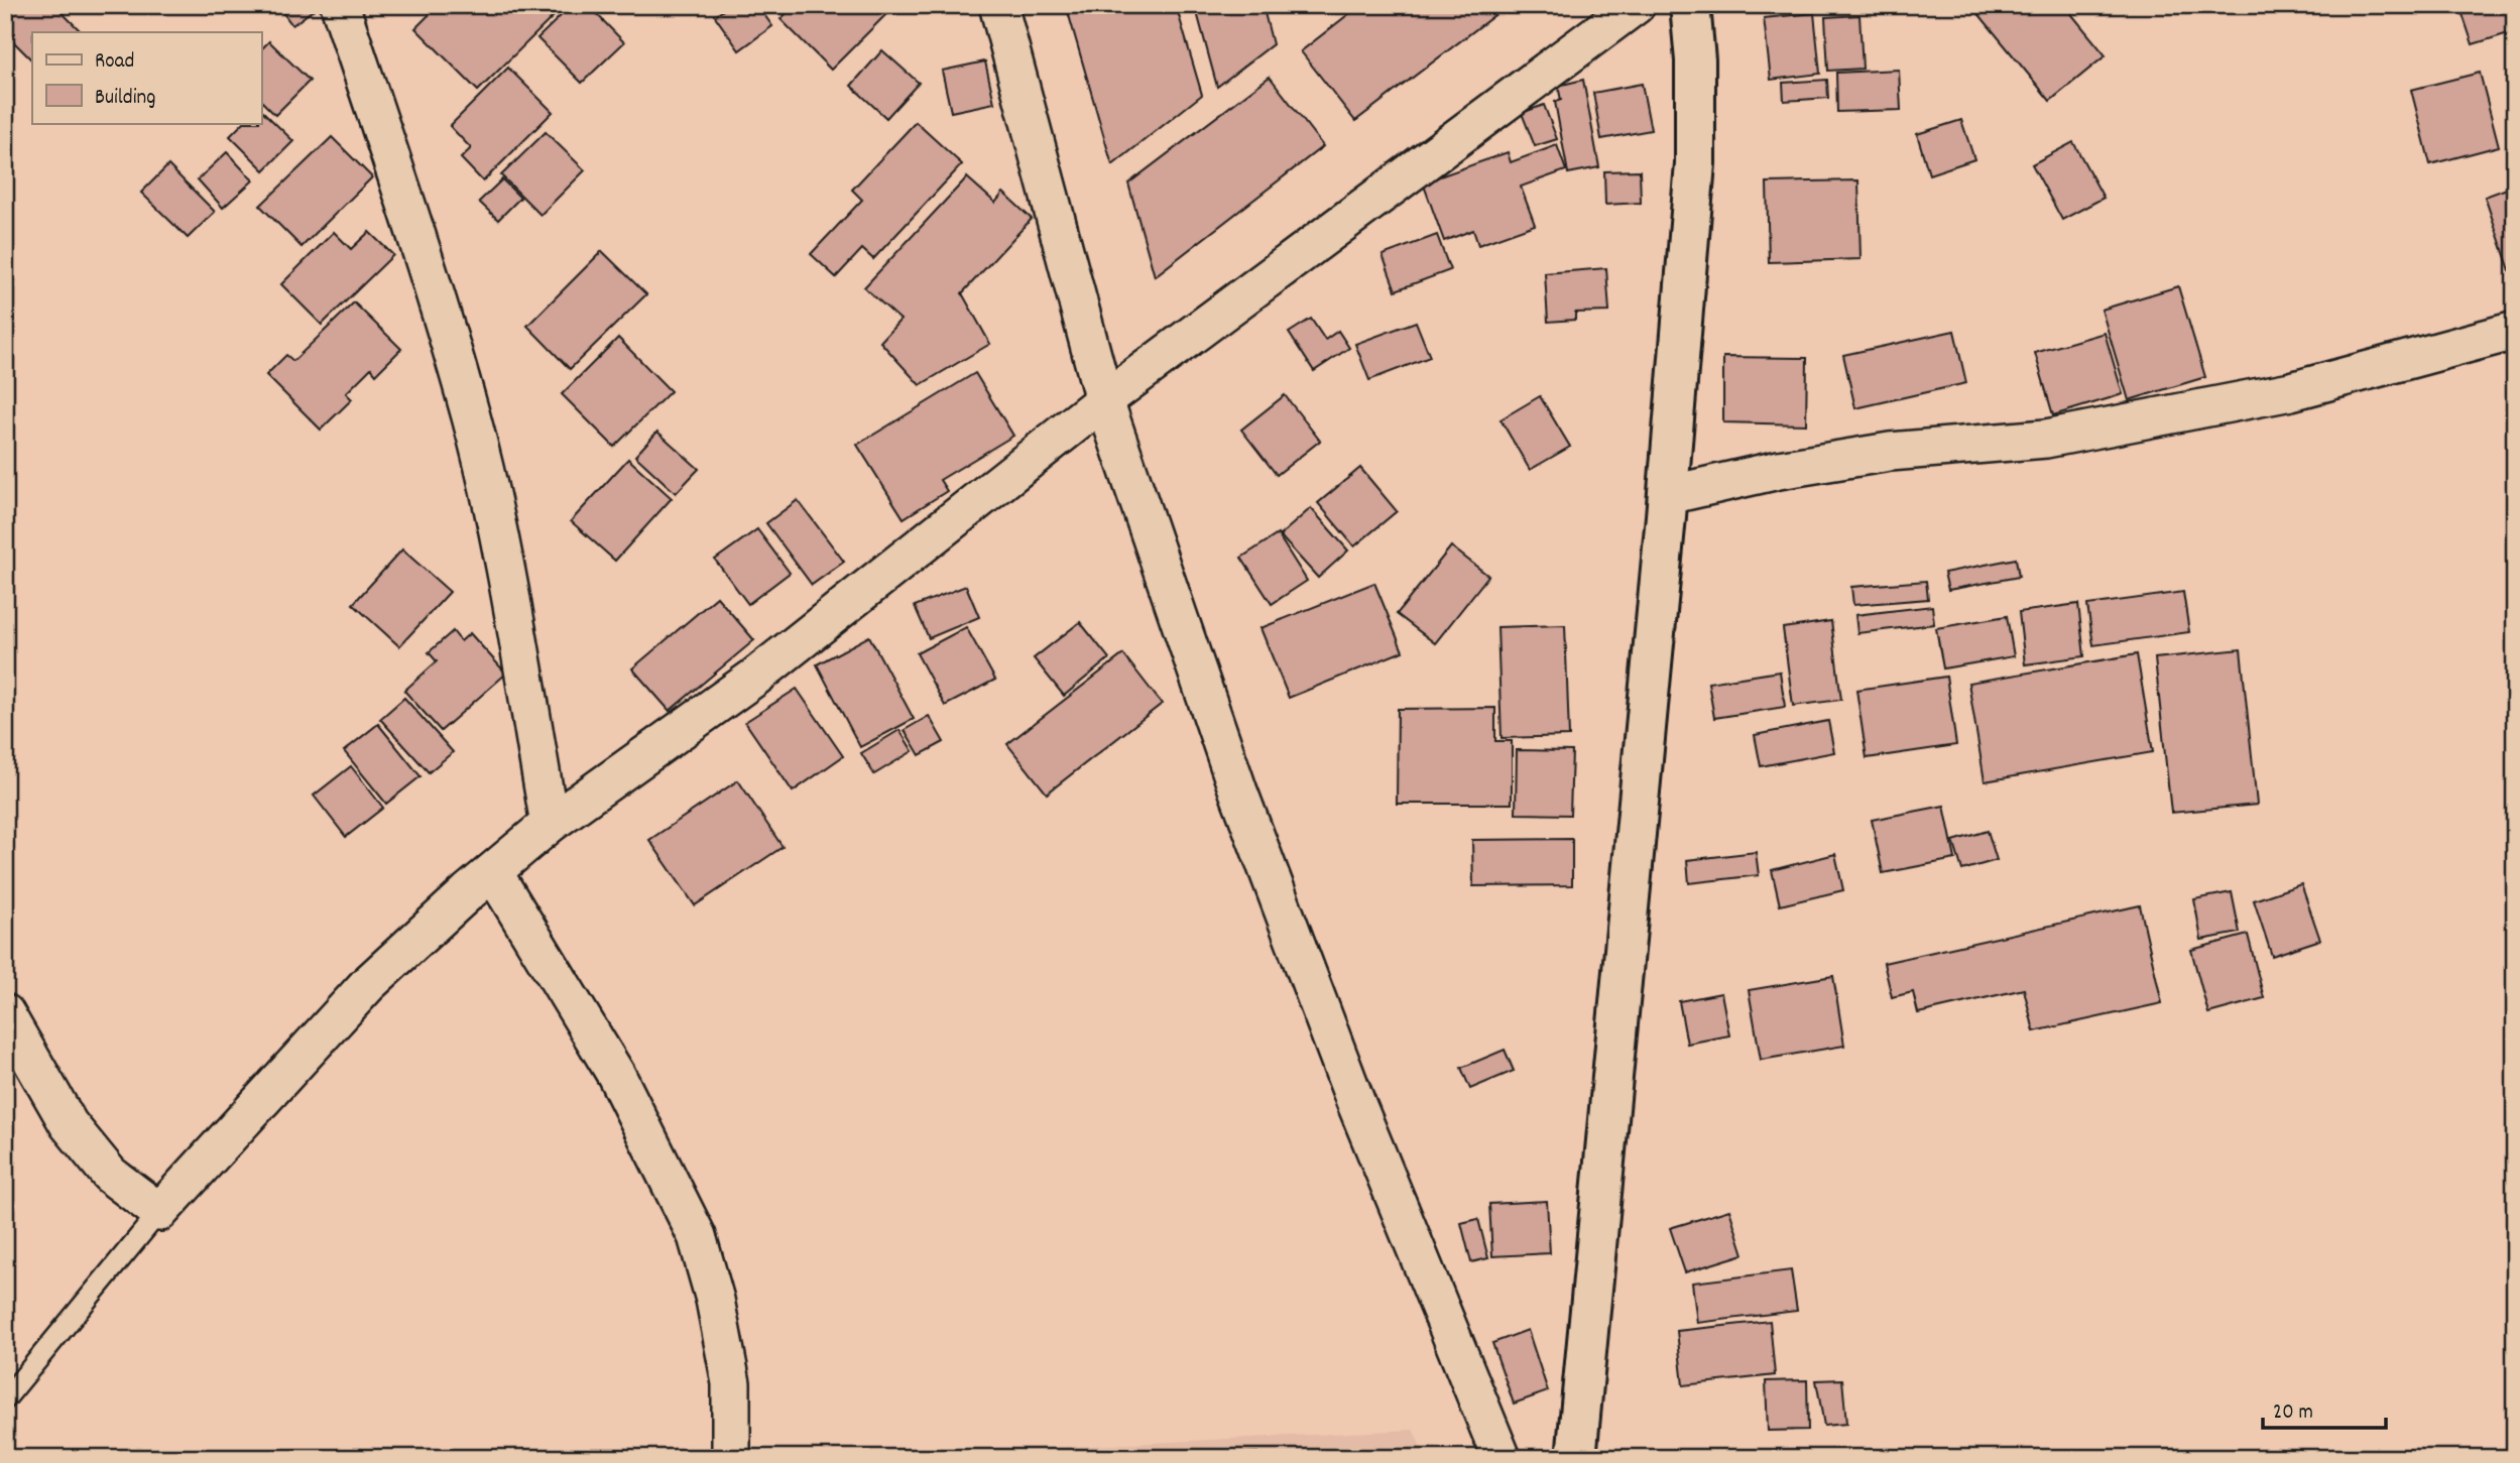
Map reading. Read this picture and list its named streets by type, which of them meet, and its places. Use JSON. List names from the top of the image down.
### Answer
{
  "legend": ["Road", "Building"],
  "scale_bar": "20 m"
}
